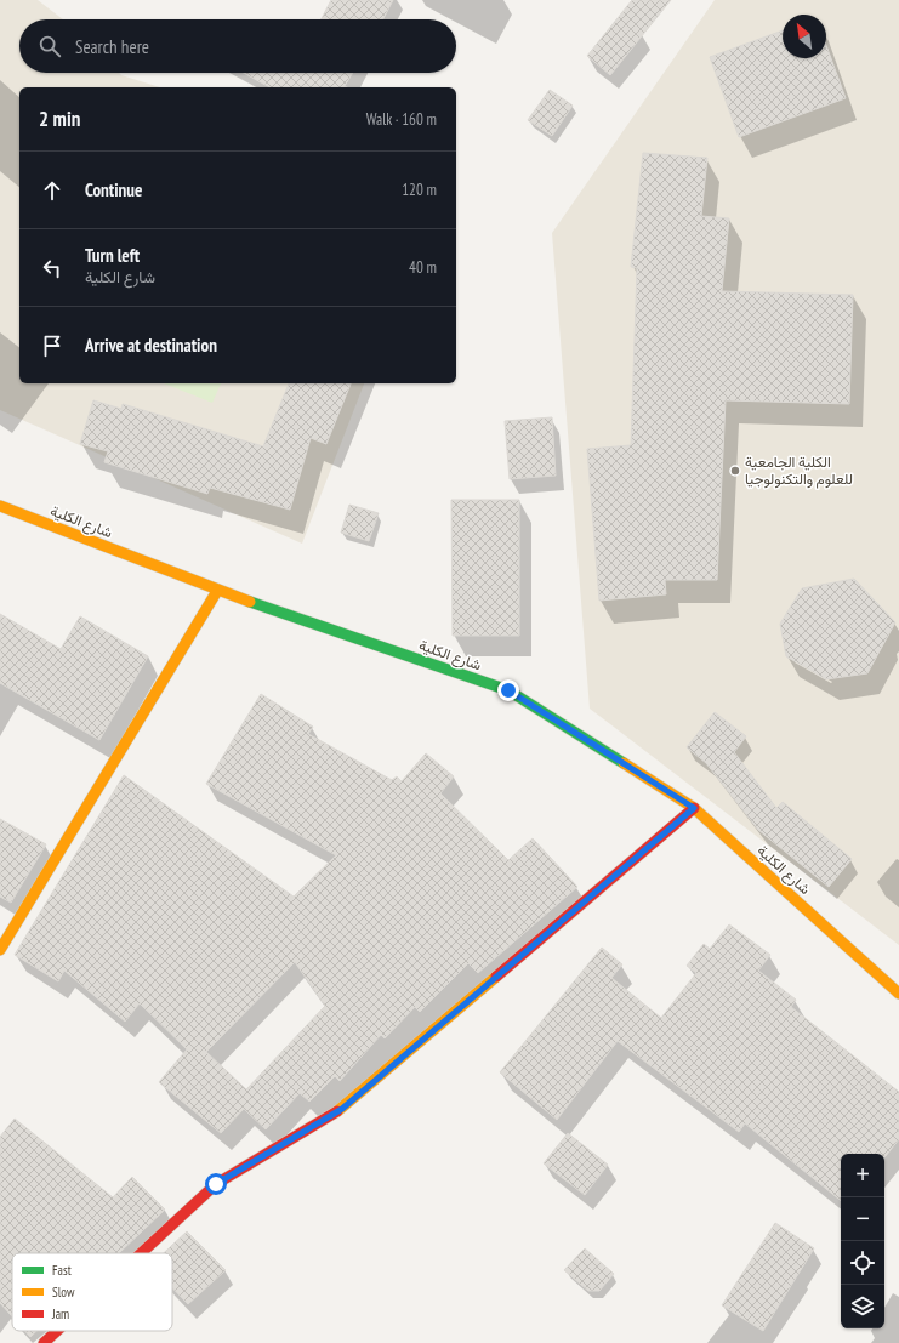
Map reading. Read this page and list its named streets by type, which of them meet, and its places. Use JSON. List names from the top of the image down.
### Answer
{
  "streets": {
    "street": ["شارع الكلية"]
  },
  "places": ["الكلية الجامعية للعلوم والتكنولوجيا"],
  "legend": ["Fast", "Slow", "Jam"],
  "north": "top left",
  "page": {
    "search": "Search here",
    "heading": ["2 min", "Walk · 160 m"],
    "list": [
      ["Continue", "120 m"],
      ["Turn left", "شارع الكلية", "40 m"],
      "Arrive at destination"
    ],
    "map_buttons": ["+", "−"]
  }
}
